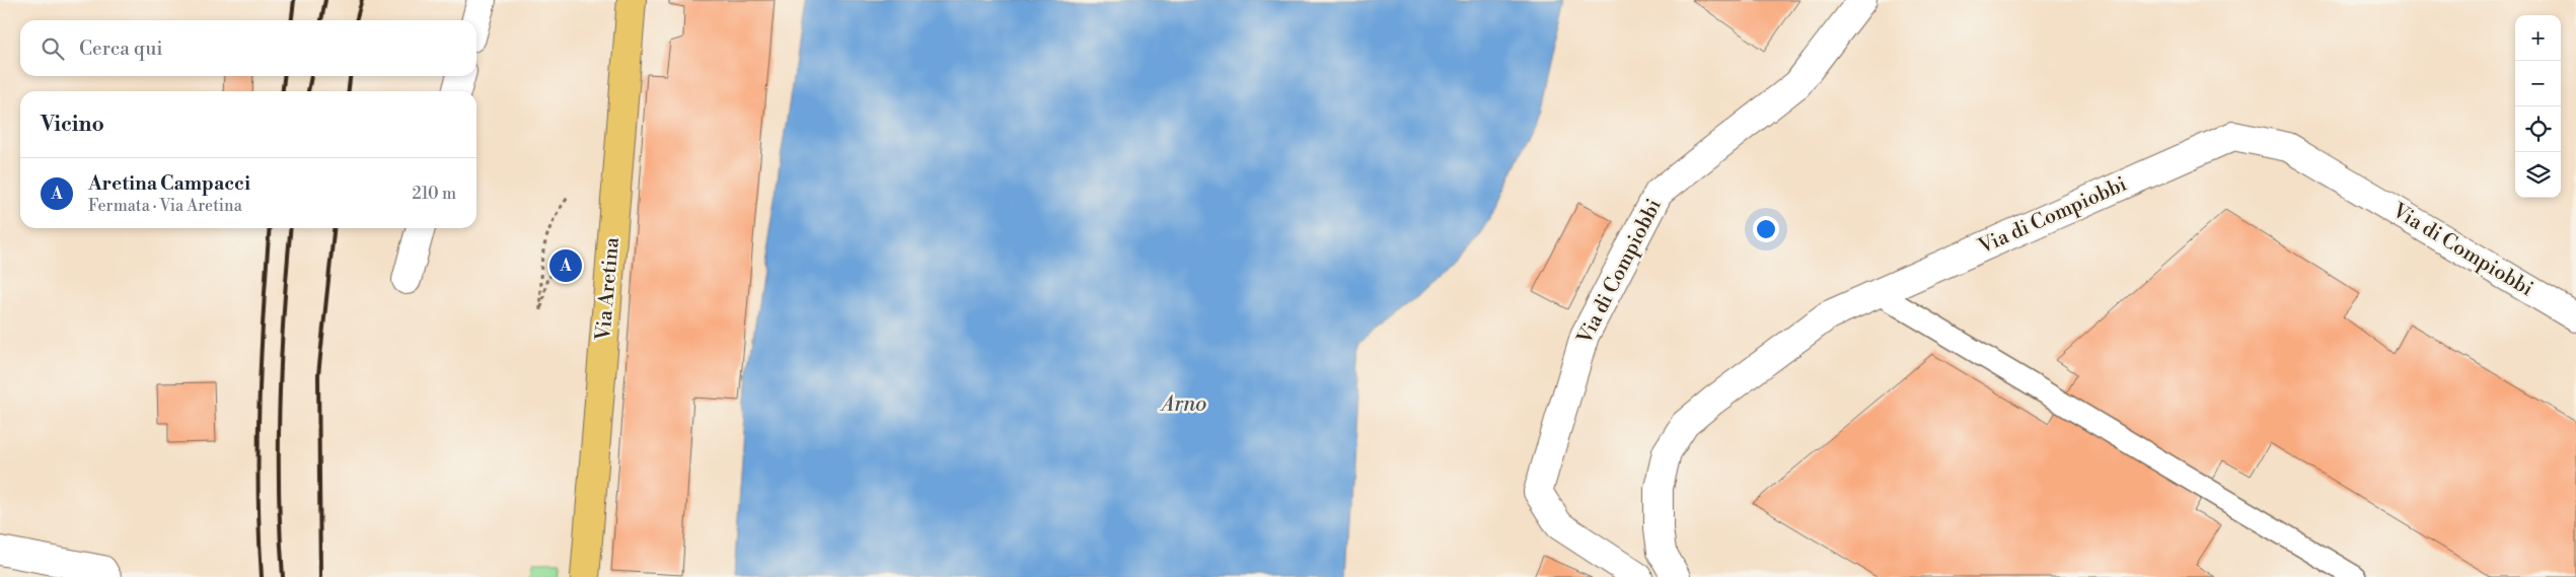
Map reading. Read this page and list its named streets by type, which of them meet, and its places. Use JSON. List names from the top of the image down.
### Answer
{
  "streets": {
    "main road": ["Via Aretina"],
    "street": ["Via di Compiobbi"]
  },
  "water": ["Arno"],
  "page": {
    "map_buttons": ["+", "−"],
    "search": "Cerca qui",
    "heading": "Vicino",
    "list": [
      {
        "mark": "A",
        "name": "Aretina Campacci",
        "note": "Fermata · Via Aretina",
        "value": "210 m"
      }
    ],
    "pins": "A"
  }
}
